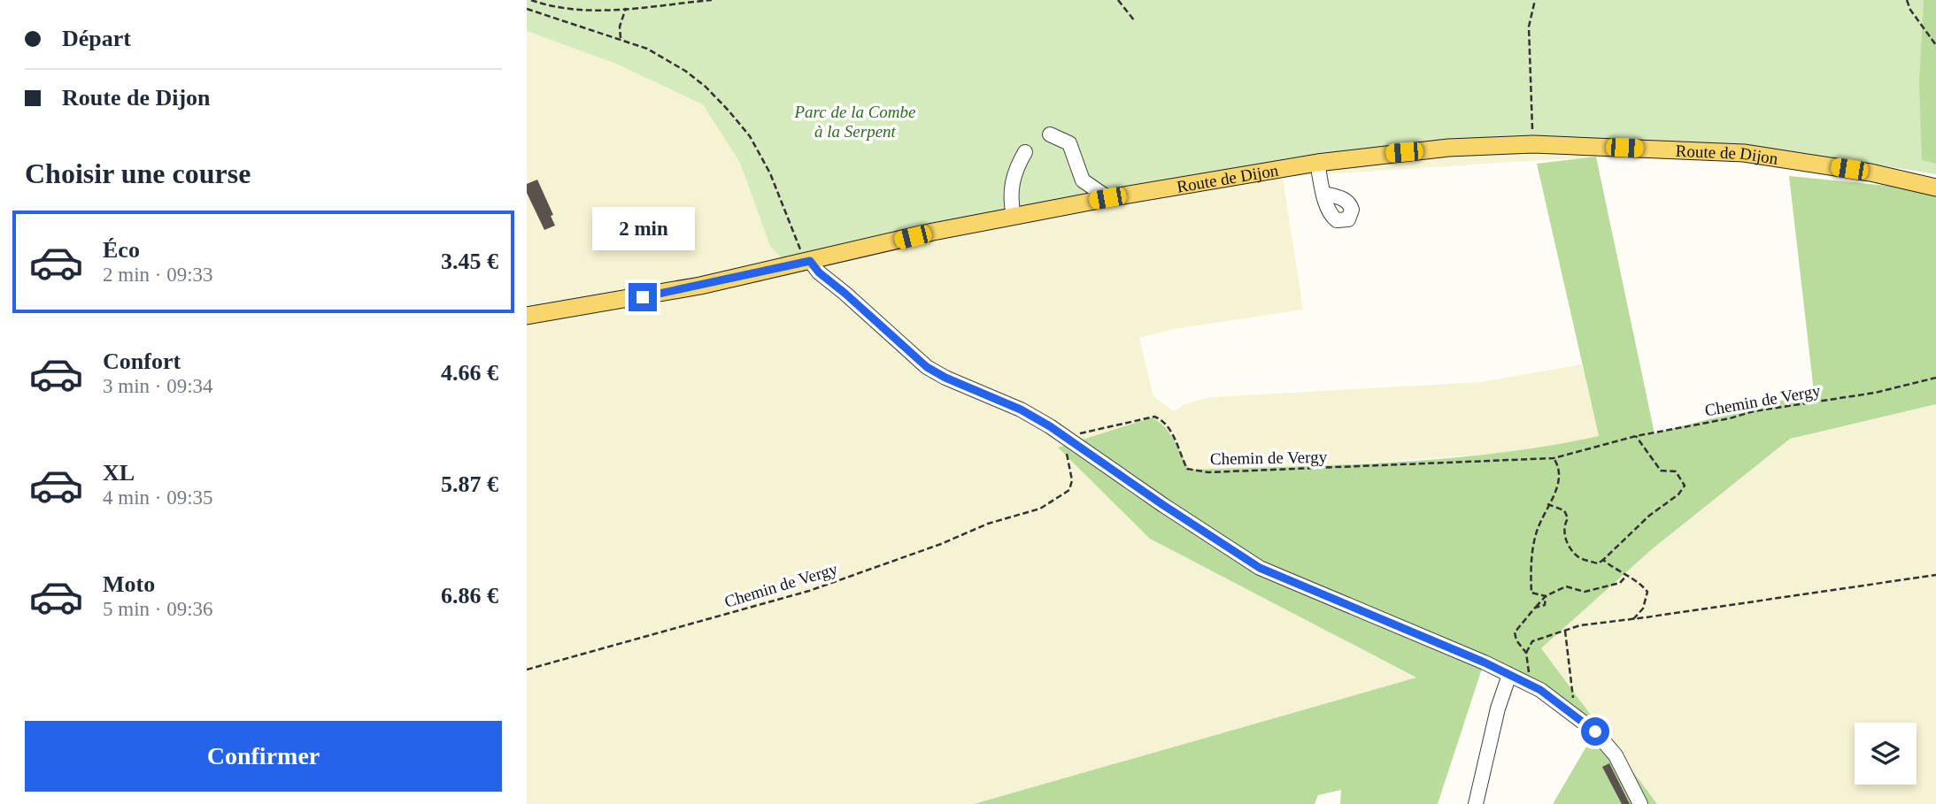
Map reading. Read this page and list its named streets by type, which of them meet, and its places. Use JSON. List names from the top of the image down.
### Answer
{
  "streets": {
    "main road": ["Route de Dijon"],
    "path": ["Chemin de Vergy"]
  },
  "parks": ["Parc de la Combe à la Serpent"],
  "page": {
    "banner": ["Départ", "Route de Dijon"],
    "heading": "Choisir une course",
    "bubble": "2 min",
    "list": [
      {
        "name": "Éco",
        "note": "2 min · 09:33",
        "value": "3.45 €"
      },
      {
        "name": "Confort",
        "note": "3 min · 09:34",
        "value": "4.66 €"
      },
      {
        "name": "XL",
        "note": "4 min · 09:35",
        "value": "5.87 €"
      },
      {
        "name": "Moto",
        "note": "5 min · 09:36",
        "value": "6.86 €"
      }
    ],
    "buttons": "Confirmer"
  }
}
